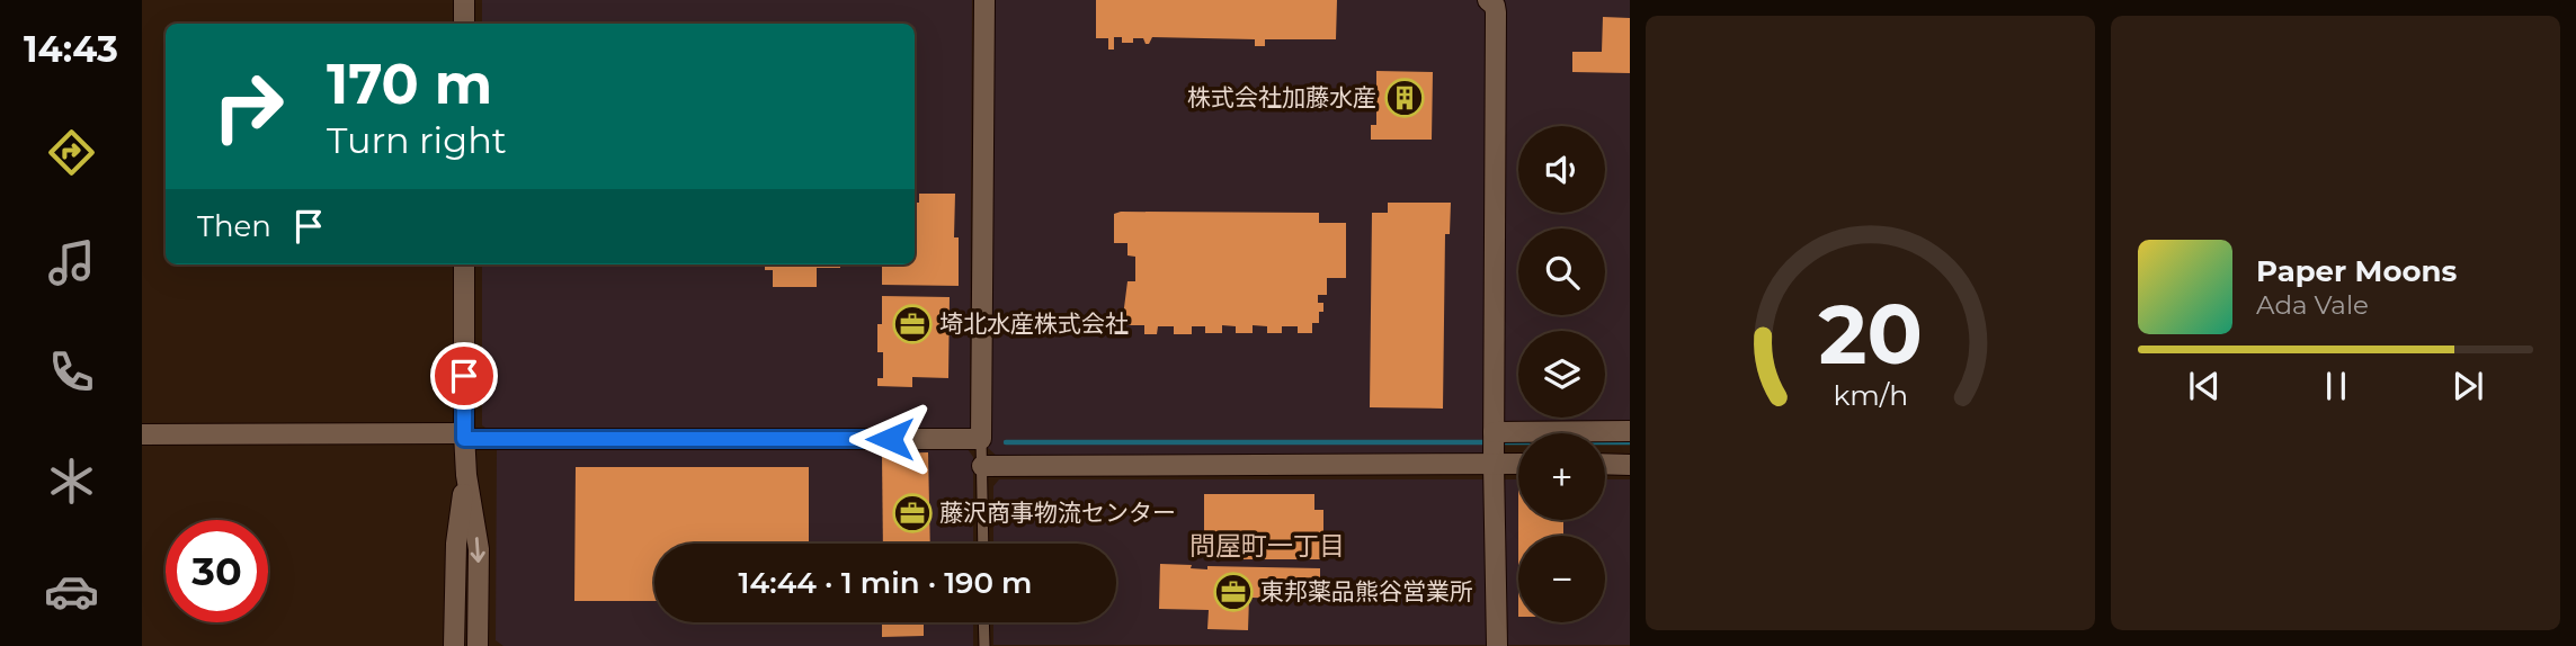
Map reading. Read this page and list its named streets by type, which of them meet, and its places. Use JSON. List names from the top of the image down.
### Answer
{
  "districts": ["問屋町一丁目"],
  "places": {
    "building": ["株式会社加藤水産"],
    "office": ["埼北水産株式会社", "藤沢商事物流センター", "東邦薬品熊谷営業所"]
  },
  "page": {
    "tabs": "14:43",
    "turn": ["170 m", "Turn right"],
    "map_buttons": ["+", "−"],
    "then": "Then",
    "song": ["Paper Moons", "Ada Vale"],
    "limit": "30",
    "trip": "14:44 · 1 min · 190 m",
    "gauge": ["20", "km/h"]
  }
}
